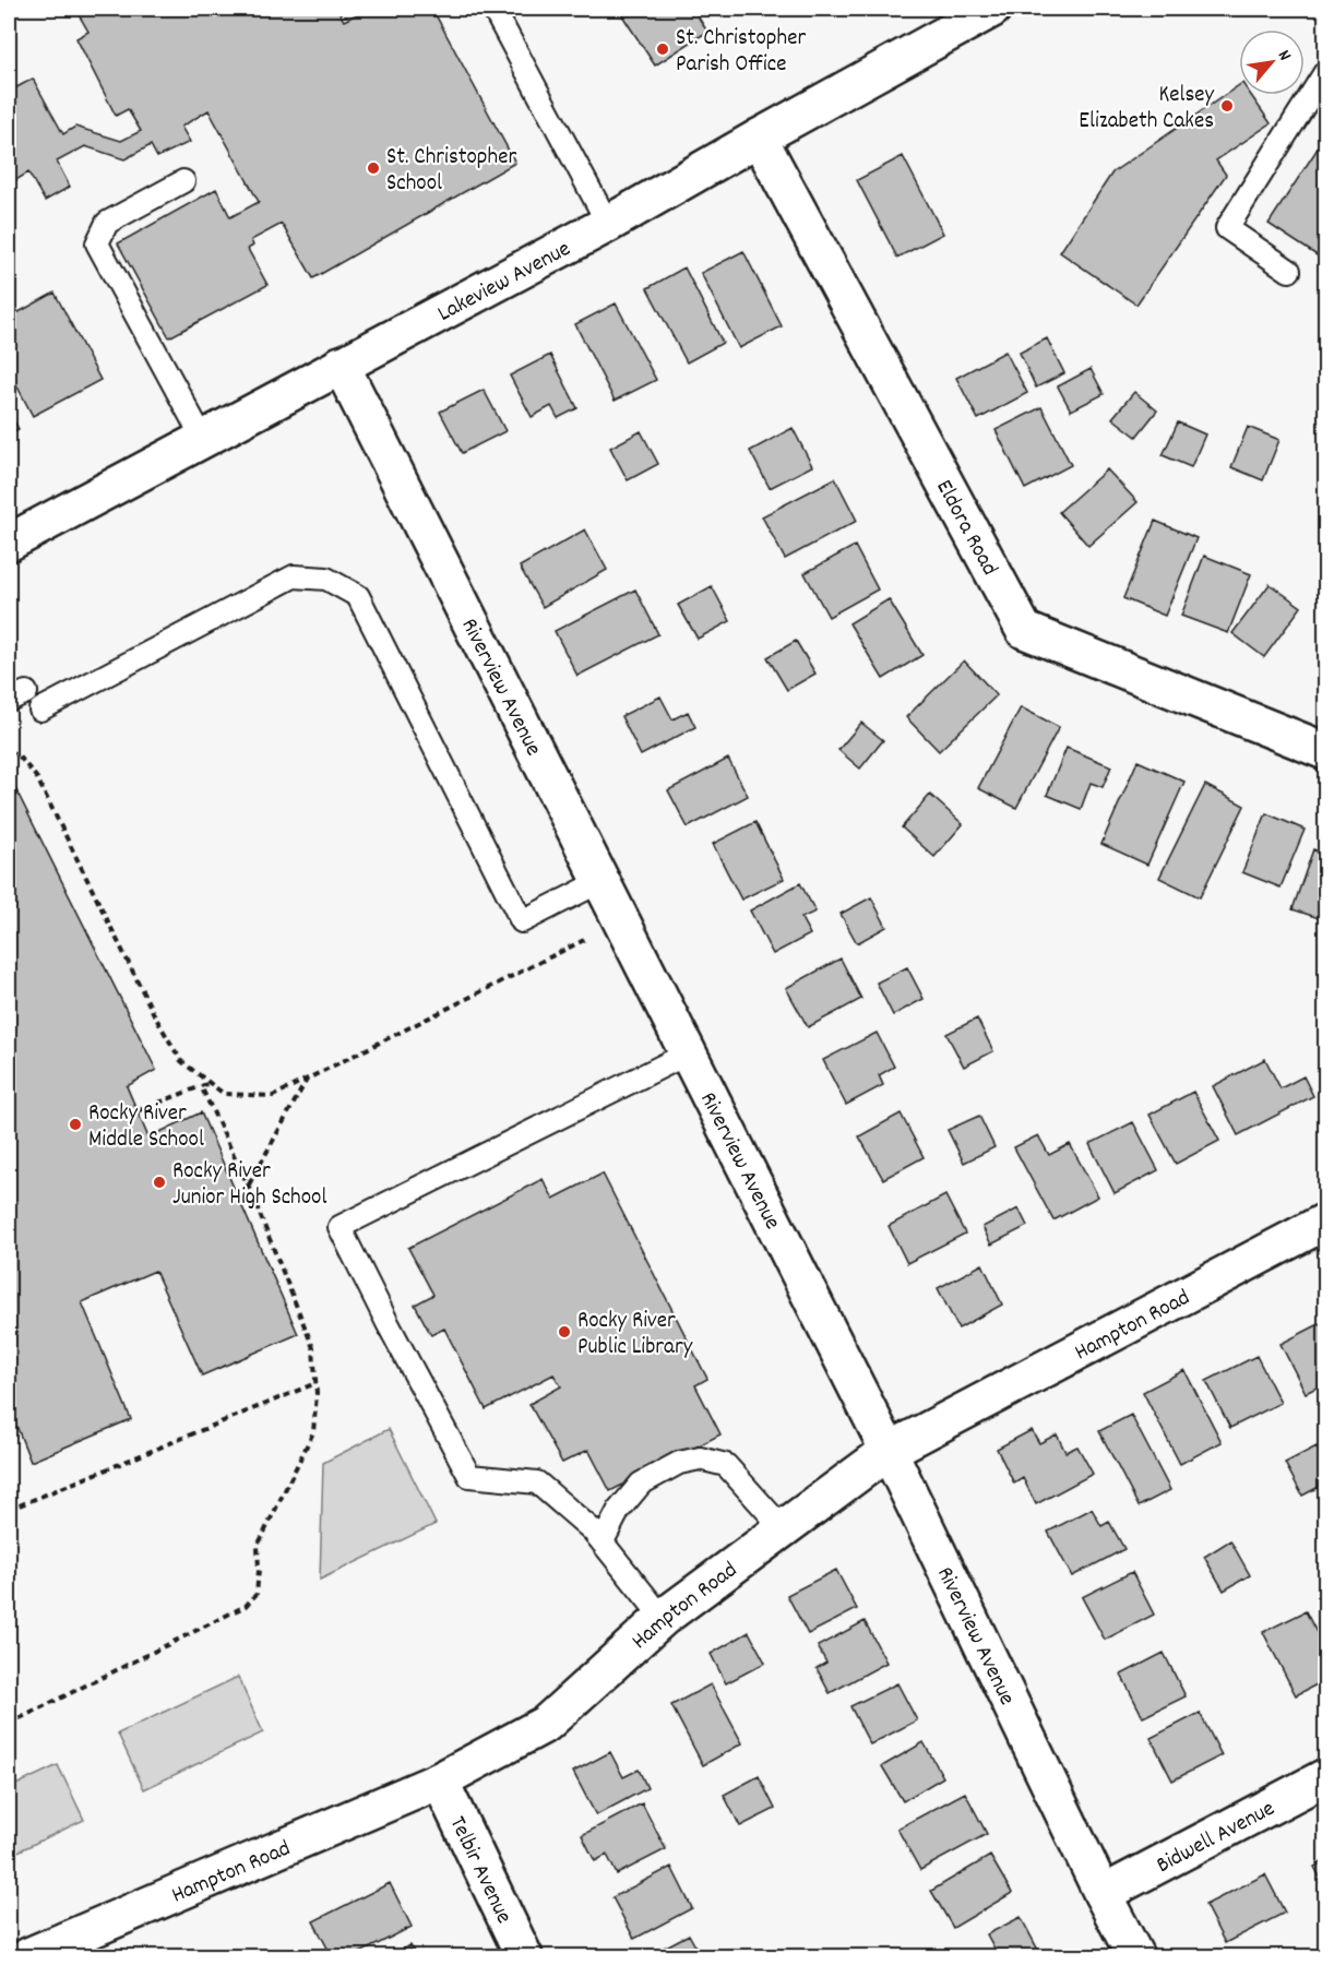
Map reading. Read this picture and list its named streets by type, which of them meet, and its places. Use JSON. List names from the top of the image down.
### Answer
{
  "streets": {
    "street": [
      "Lakeview Avenue",
      "Eldora Road",
      "Riverview Avenue",
      "Hampton Road",
      "Bidwell Avenue",
      "Telbir Avenue"
    ]
  },
  "crossings": [
    ["Lakeview Avenue", "Eldora Road"],
    ["Lakeview Avenue", "Riverview Avenue"],
    ["Riverview Avenue", "Hampton Road"],
    ["Riverview Avenue", "Bidwell Avenue"],
    ["Hampton Road", "Telbir Avenue"]
  ],
  "places": [
    "St. Christopher Parish Office",
    "Kelsey Elizabeth Cakes",
    "St. Christopher School",
    "Rocky River Middle School",
    "Rocky River Junior High School",
    "Rocky River Public Library"
  ],
  "north": "top right"
}
